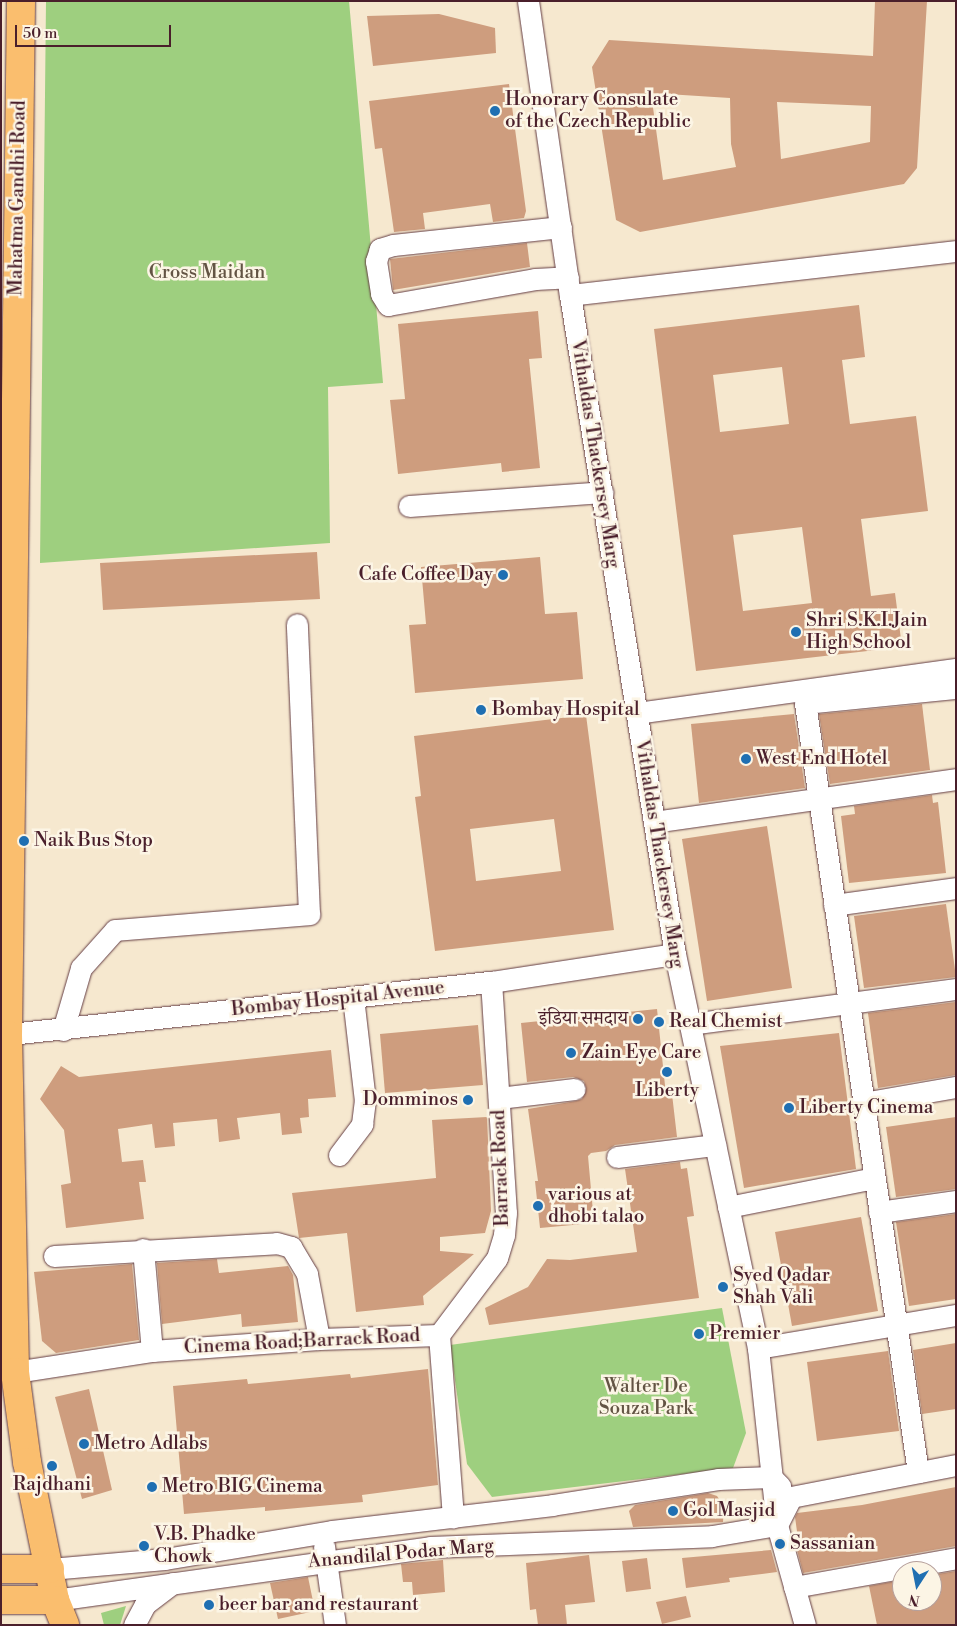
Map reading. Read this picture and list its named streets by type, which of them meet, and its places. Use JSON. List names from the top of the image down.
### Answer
{
  "streets": {
    "main road": ["Mahatma Gandhi Road"],
    "street": [
      "Vithaldas Thackersey Marg",
      "Bombay Hospital Avenue",
      "Barrack Road",
      "Cinema Road;Barrack Road",
      "Anandilal Podar Marg"
    ]
  },
  "crossings": [
    ["Mahatma Gandhi Road", "Bombay Hospital Avenue"],
    ["Mahatma Gandhi Road", "Cinema Road;Barrack Road"],
    ["Mahatma Gandhi Road", "Anandilal Podar Marg"],
    ["Vithaldas Thackersey Marg", "Bombay Hospital Avenue"],
    ["Vithaldas Thackersey Marg", "Anandilal Podar Marg"],
    ["Bombay Hospital Avenue", "Barrack Road"],
    ["Barrack Road", "Cinema Road;Barrack Road"],
    ["Cinema Road;Barrack Road", "Anandilal Podar Marg"]
  ],
  "parks": ["Cross Maidan", "Walter De Souza Park"],
  "places": [
    "Honorary Consulate of the Czech Republic",
    "Cafe Coffee Day",
    "Shri S.K.I.Jain High School",
    "Bombay Hospital",
    "West End Hotel",
    "Naik Bus Stop",
    "इंडिया समदाय",
    "Real Chemist",
    "Zain Eye Care",
    "Liberty",
    "Domminos",
    "Liberty Cinema",
    "various at dhobi talao",
    "Syed Qadar Shah Vali",
    "Premier",
    "Metro Adlabs",
    "Rajdhani",
    "Metro BIG Cinema",
    "Gol Masjid",
    "Sassanian",
    "V.B. Phadke Chowk",
    "beer bar and restaurant"
  ],
  "scale_bar": "50 m",
  "north": "bottom"
}
